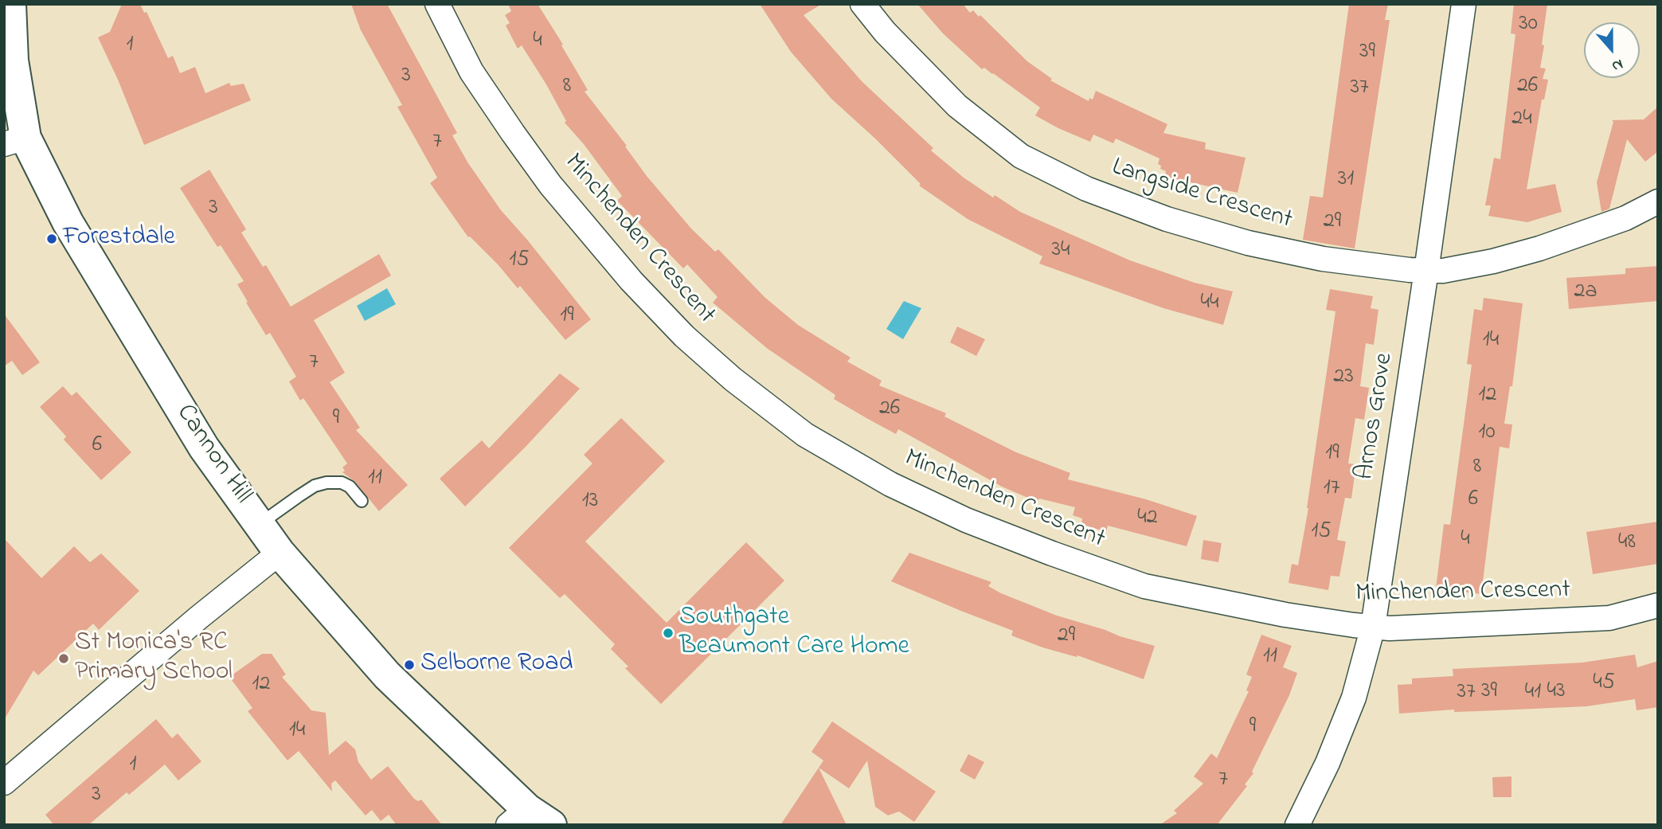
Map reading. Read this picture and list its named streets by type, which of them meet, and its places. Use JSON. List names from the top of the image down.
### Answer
{
  "streets": {
    "main road": ["Cannon Hill"],
    "street": ["Langside Crescent", "Minchenden Crescent", "Arnos Grove"]
  },
  "crossings": [
    ["Langside Crescent", "Arnos Grove"],
    ["Minchenden Crescent", "Arnos Grove"]
  ],
  "places": [
    "Forestdale",
    "Southgate Beaumont Care Home",
    "St Monica's RC Primary School",
    "Selborne Road"
  ],
  "house_numbers": [
    "30",
    "4",
    "1",
    "39",
    "3",
    "8",
    "26",
    "37",
    "24",
    "7",
    "31",
    "3",
    "29",
    "34",
    "15",
    "2a",
    "44",
    "19",
    "14",
    "7",
    "23",
    "12",
    "26",
    "9",
    "10",
    "6",
    "19",
    "8",
    "11",
    "17",
    "6",
    "13",
    "42",
    "15",
    "4",
    "48",
    "29",
    "11",
    "45",
    "12",
    "39",
    "43",
    "37",
    "41",
    "9",
    "14",
    "1",
    "7",
    "3"
  ],
  "north": "bottom"
}
